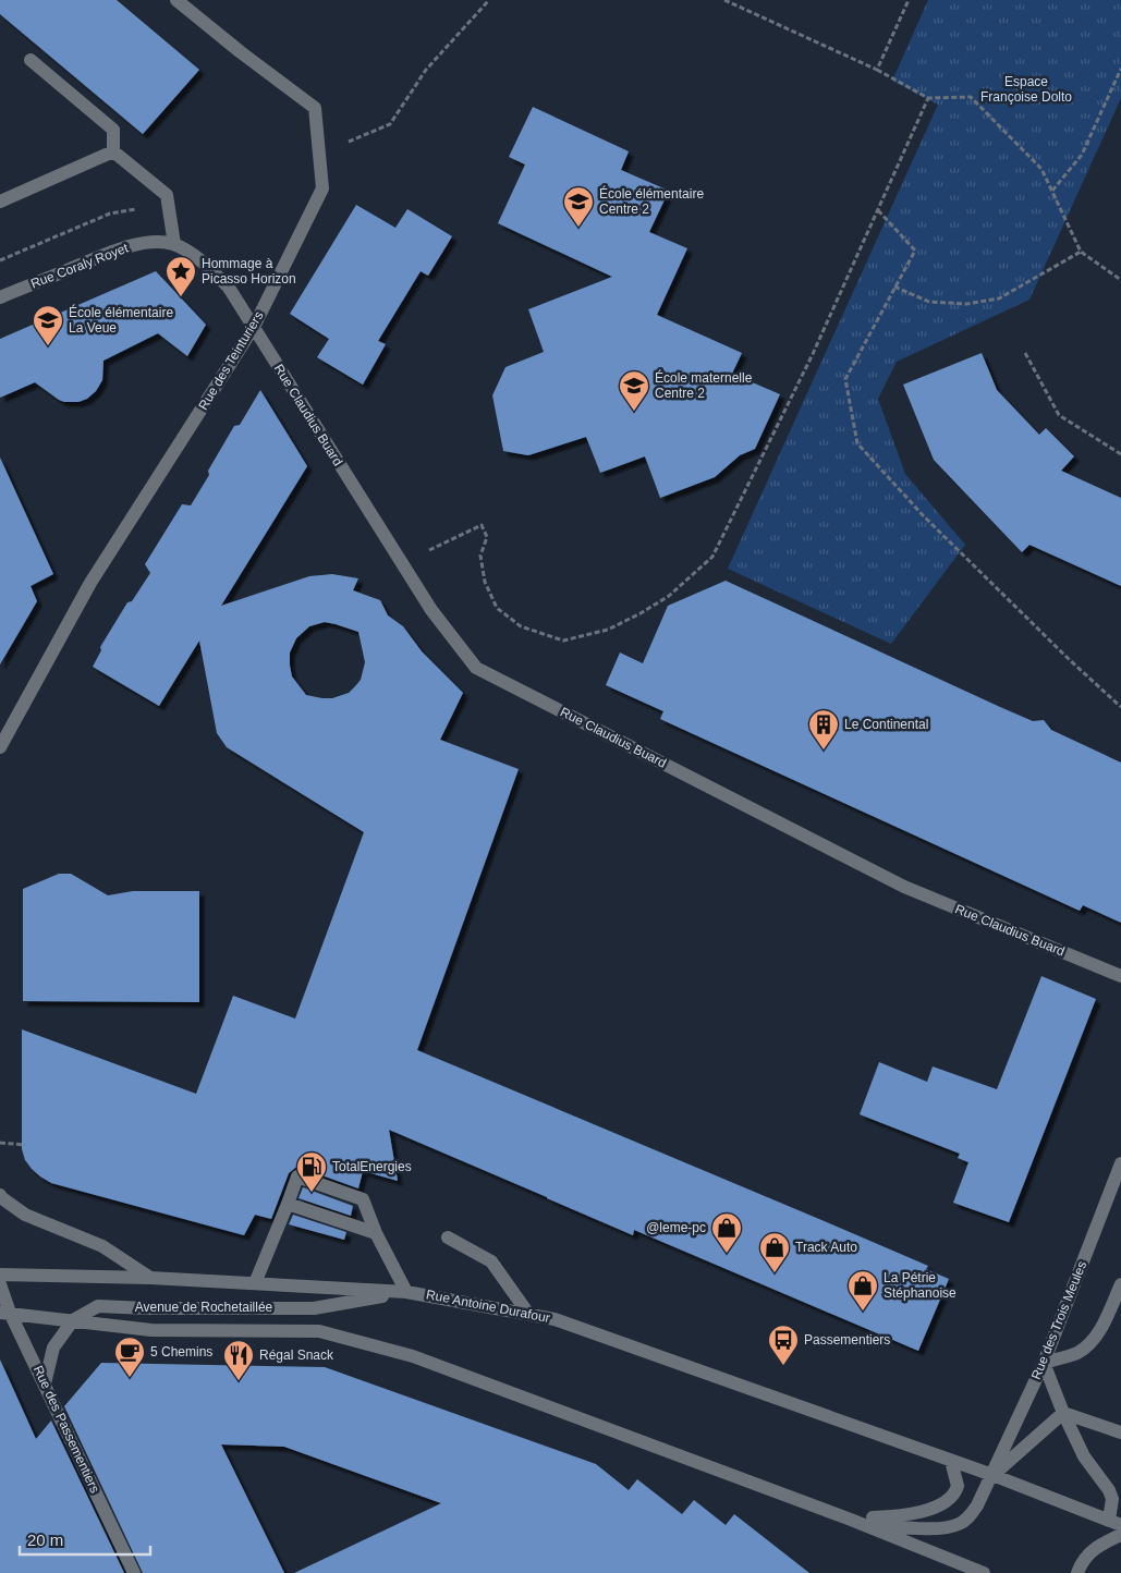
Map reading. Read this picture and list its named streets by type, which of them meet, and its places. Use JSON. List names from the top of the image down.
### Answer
{
  "streets": {
    "street": [
      "Rue Coraly Royet",
      "Rue des Teinturiers",
      "Rue Claudius Buard",
      "Rue Antoine Durafour",
      "Avenue de Rochetaillée",
      "Rue des Trois Meules",
      "Rue des Passementiers"
    ]
  },
  "crossings": [
    ["Rue Coraly Royet", "Rue des Teinturiers"],
    ["Rue Coraly Royet", "Rue Claudius Buard"],
    ["Rue des Teinturiers", "Rue Claudius Buard"],
    ["Rue Antoine Durafour", "Avenue de Rochetaillée"],
    ["Rue Antoine Durafour", "Rue des Trois Meules"],
    ["Avenue de Rochetaillée", "Rue des Passementiers"]
  ],
  "parks": ["Espace Françoise Dolto"],
  "places": {
    "school or university": ["École élémentaire Centre 2", "École élémentaire La Veue", "École maternelle Centre 2"],
    "place": ["Hommage à Picasso Horizon"],
    "building": ["Le Continental"],
    "fuel station": ["TotalEnergies"],
    "shop": ["@leme-pc", "Track Auto", "La Pétrie Stéphanoise"],
    "bus stop": ["Passementiers"],
    "cafe": ["5 Chemins"],
    "restaurant": ["Régal Snack"]
  },
  "scale_bar": "20 m"
}
